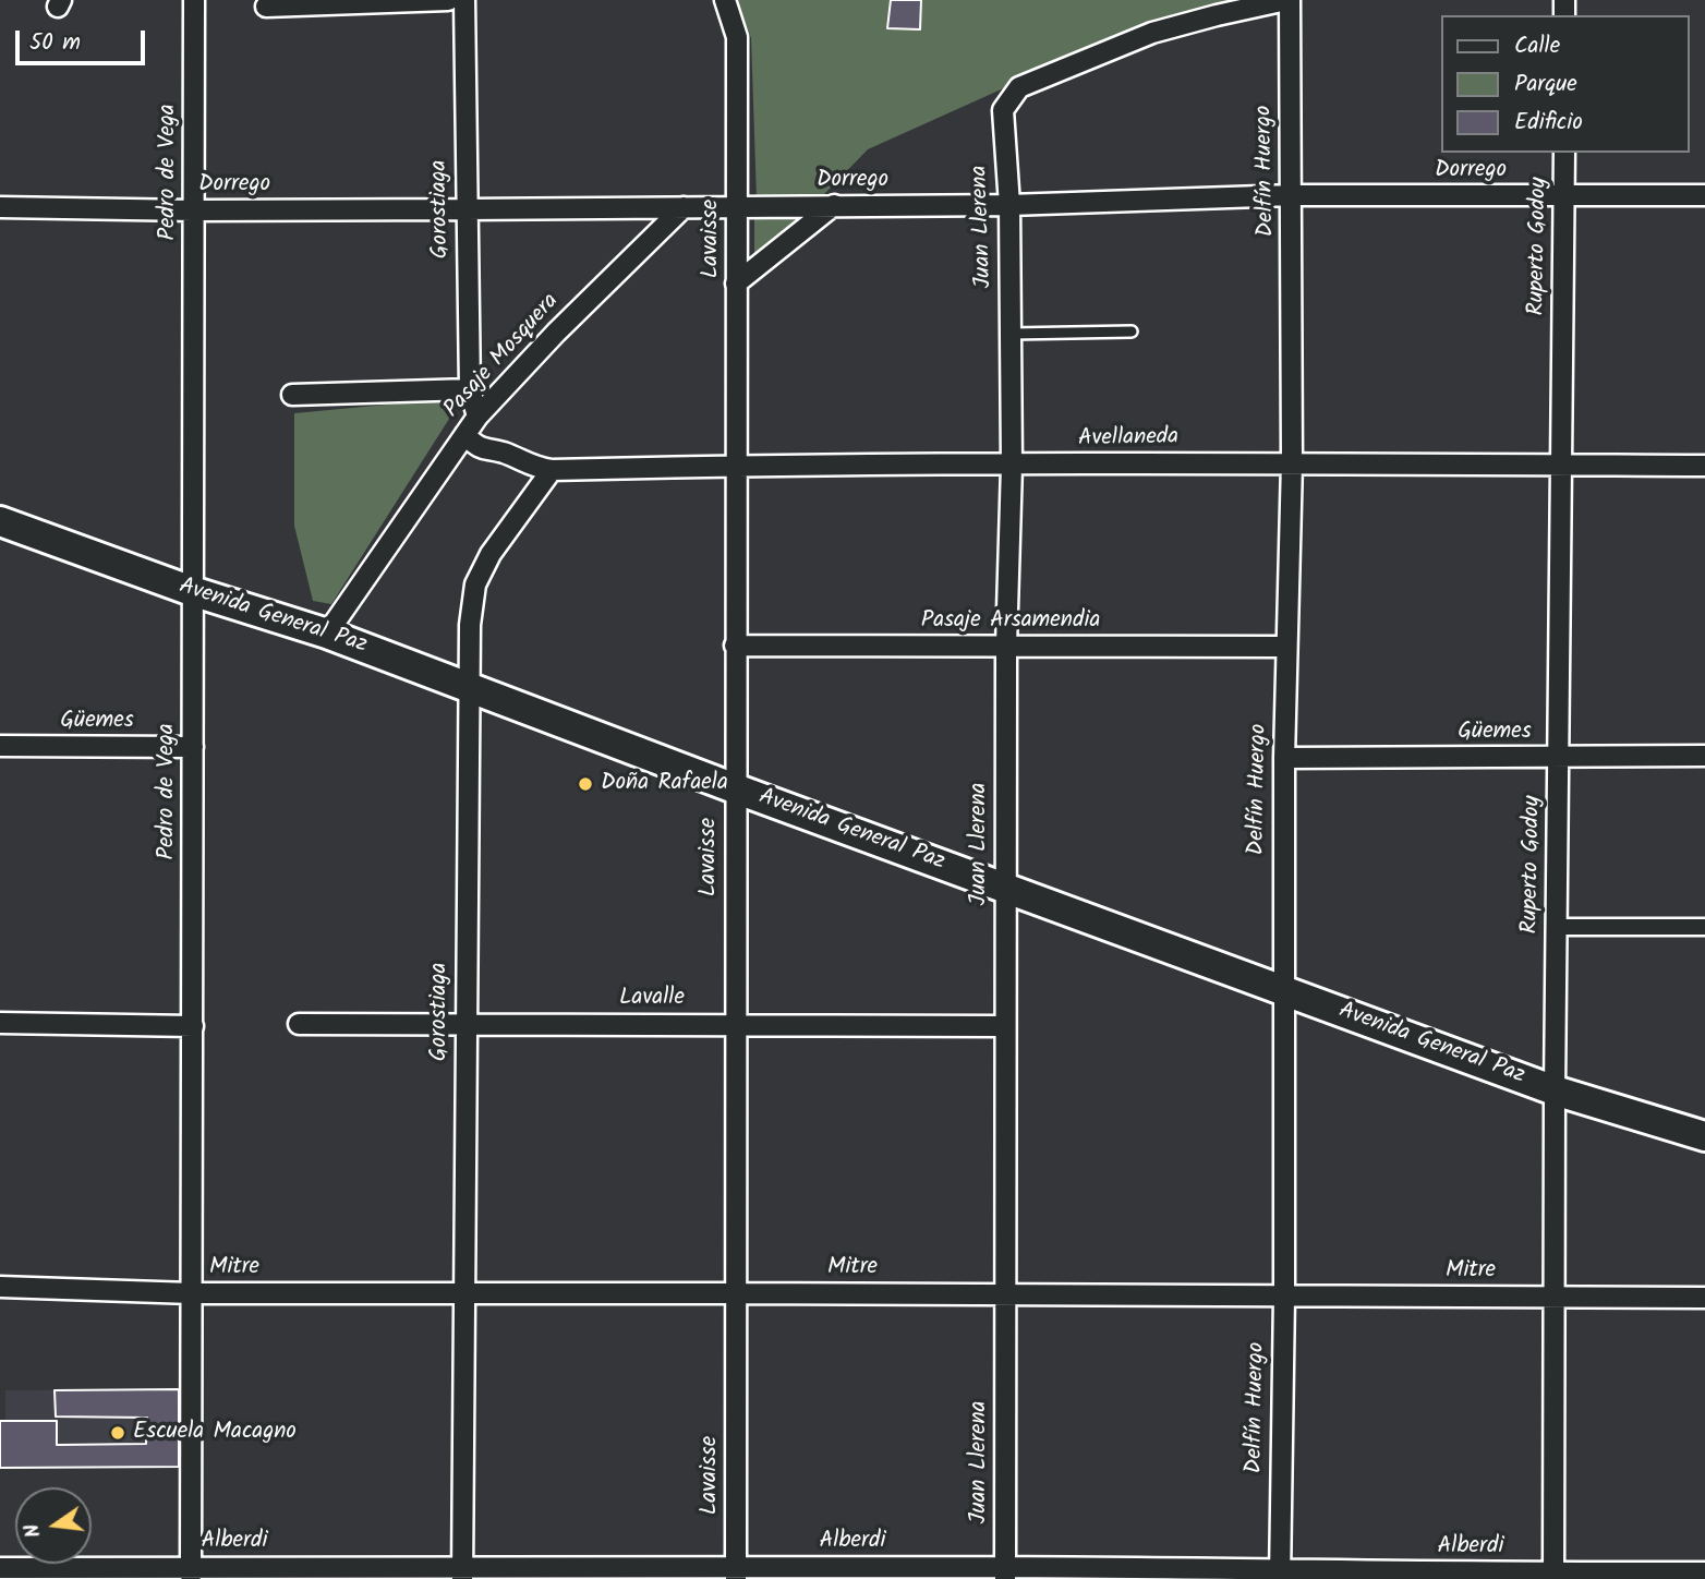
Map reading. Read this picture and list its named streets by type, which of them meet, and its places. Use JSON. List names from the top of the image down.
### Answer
{
  "streets": {
    "main road": ["Avenida General Paz"],
    "street": [
      "Delfín Huergo",
      "Dorrego",
      "Pedro de Vega",
      "Gorostiaga",
      "Juan Llerena",
      "Lavaisse",
      "Ruperto Godoy",
      "Pasaje Mosquera",
      "Avellaneda",
      "Pasaje Arsamendia",
      "Güemes",
      "Lavalle",
      "Mitre",
      "Alberdi"
    ]
  },
  "crossings": [
    ["Delfín Huergo", "Dorrego"],
    ["Delfín Huergo", "Juan Llerena"],
    ["Delfín Huergo", "Avellaneda"],
    ["Delfín Huergo", "Avenida General Paz"],
    ["Delfín Huergo", "Pasaje Arsamendia"],
    ["Delfín Huergo", "Güemes"],
    ["Delfín Huergo", "Mitre"],
    ["Delfín Huergo", "Alberdi"],
    ["Dorrego", "Pedro de Vega"],
    ["Dorrego", "Gorostiaga"],
    ["Dorrego", "Juan Llerena"],
    ["Dorrego", "Lavaisse"],
    ["Dorrego", "Ruperto Godoy"],
    ["Dorrego", "Pasaje Mosquera"],
    ["Pedro de Vega", "Avenida General Paz"],
    ["Pedro de Vega", "Güemes"],
    ["Pedro de Vega", "Mitre"],
    ["Pedro de Vega", "Alberdi"],
    ["Gorostiaga", "Pasaje Mosquera"],
    ["Gorostiaga", "Avellaneda"],
    ["Gorostiaga", "Avenida General Paz"],
    ["Gorostiaga", "Lavalle"],
    ["Gorostiaga", "Mitre"],
    ["Gorostiaga", "Alberdi"],
    ["Juan Llerena", "Avellaneda"],
    ["Juan Llerena", "Avenida General Paz"],
    ["Juan Llerena", "Pasaje Arsamendia"],
    ["Juan Llerena", "Lavalle"],
    ["Juan Llerena", "Mitre"],
    ["Juan Llerena", "Alberdi"],
    ["Lavaisse", "Avellaneda"],
    ["Lavaisse", "Avenida General Paz"],
    ["Lavaisse", "Pasaje Arsamendia"],
    ["Lavaisse", "Lavalle"],
    ["Lavaisse", "Mitre"],
    ["Lavaisse", "Alberdi"],
    ["Ruperto Godoy", "Avellaneda"],
    ["Ruperto Godoy", "Avenida General Paz"],
    ["Ruperto Godoy", "Güemes"],
    ["Ruperto Godoy", "Mitre"],
    ["Ruperto Godoy", "Alberdi"],
    ["Pasaje Mosquera", "Avellaneda"],
    ["Pasaje Mosquera", "Avenida General Paz"]
  ],
  "places": ["Doña Rafaela", "Escuela Macagno"],
  "legend": ["Calle", "Parque", "Edificio"],
  "scale_bar": "50 m",
  "north": "left"
}
